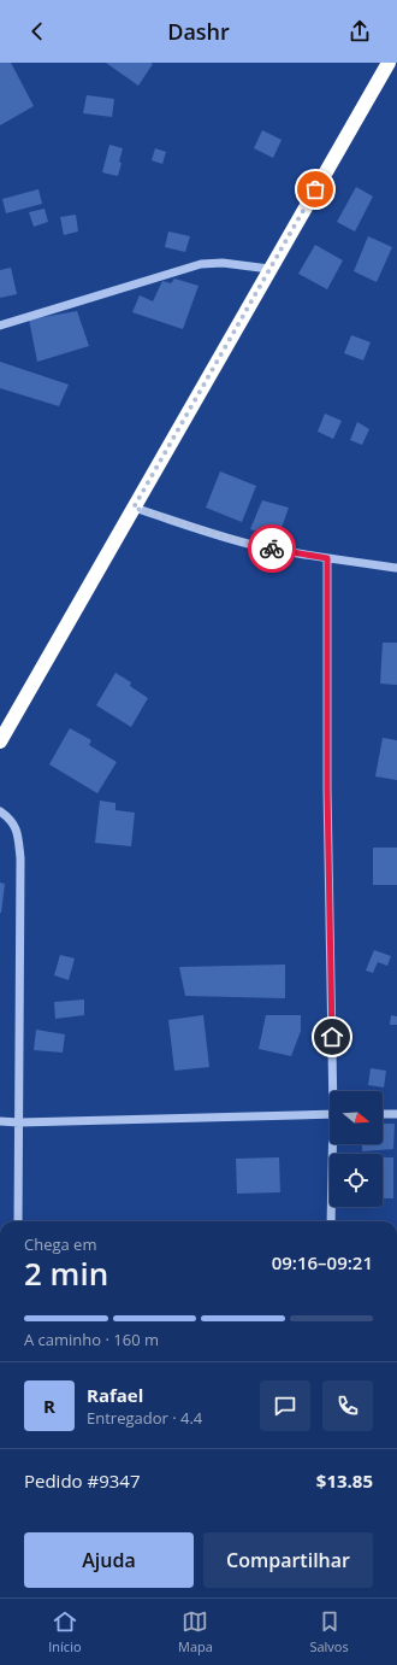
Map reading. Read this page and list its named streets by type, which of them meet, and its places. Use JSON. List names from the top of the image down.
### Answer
{
  "north": "right",
  "page": {
    "header": "Dashr",
    "heading": ["2 min", "Chega em", "09:16–09:21"],
    "panel": [
      "Rafael",
      "Entregador · 4.4",
      "Pedido #9347",
      "$13.85"
    ],
    "bar": "A caminho · 160 m",
    "round": "R",
    "buttons": ["Ajuda", "Compartilhar"],
    "tabs": ["Início", "Mapa", "Salvos"]
  }
}
